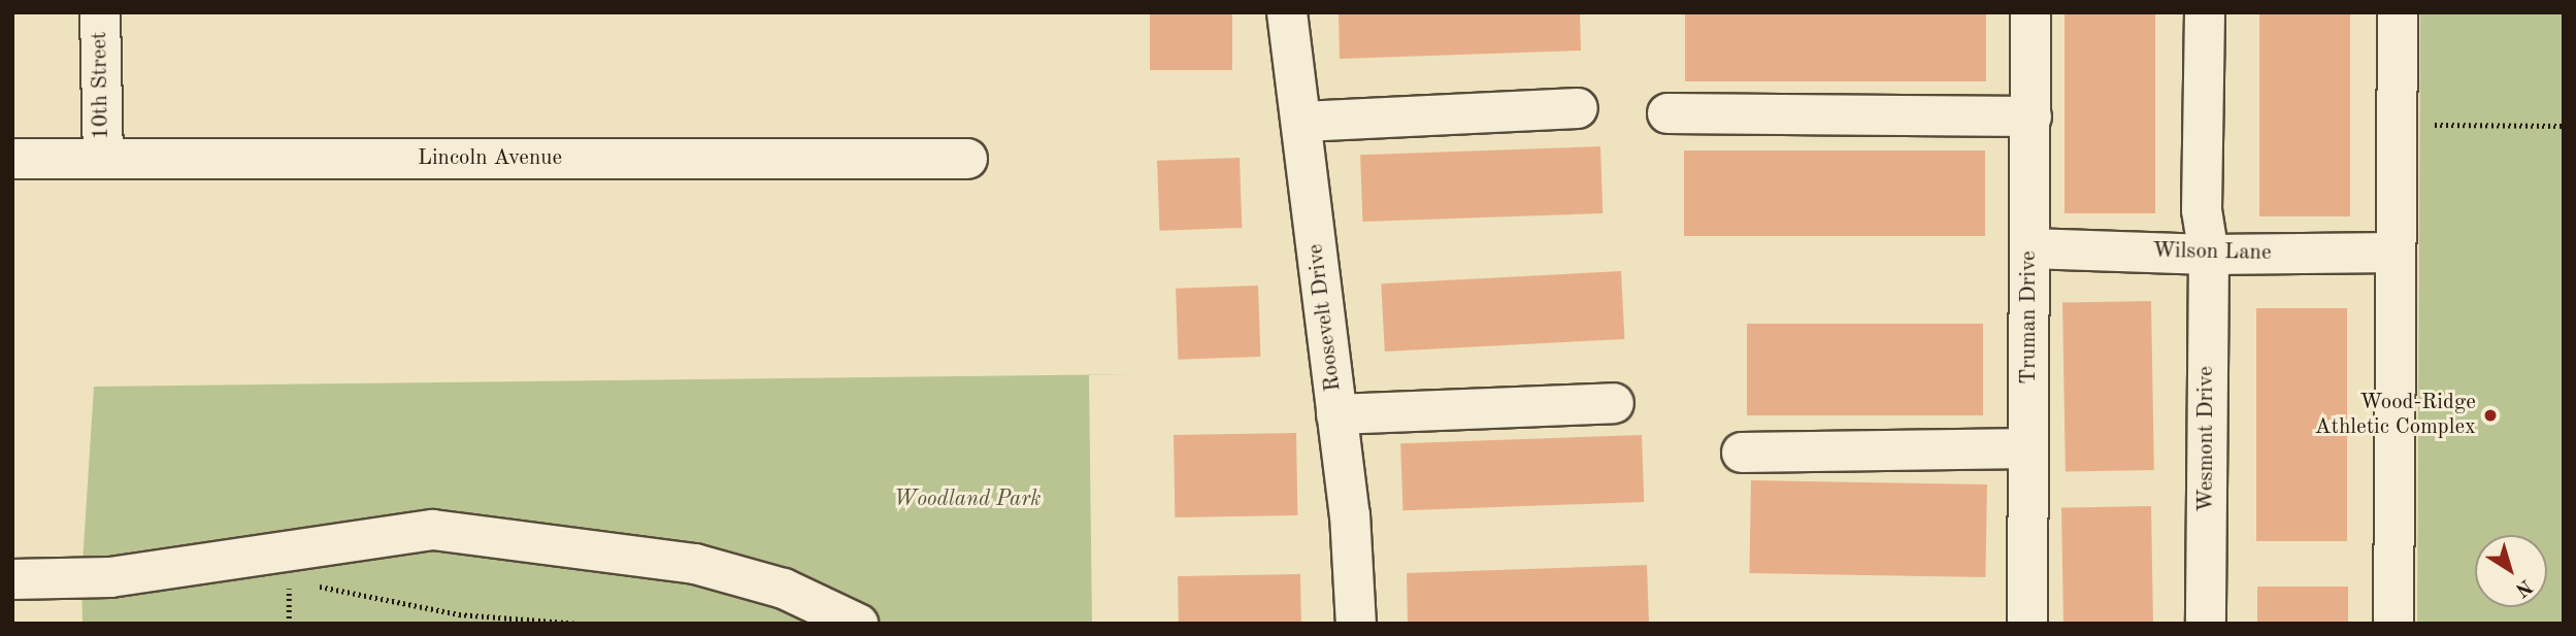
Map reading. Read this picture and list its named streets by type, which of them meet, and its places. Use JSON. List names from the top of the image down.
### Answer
{
  "streets": {
    "street": [
      "10th Street",
      "Lincoln Avenue",
      "Wilson Lane",
      "Roosevelt Drive",
      "Truman Drive",
      "Wesmont Drive"
    ]
  },
  "crossings": [
    ["10th Street", "Lincoln Avenue"],
    ["Wilson Lane", "Truman Drive"],
    ["Wilson Lane", "Wesmont Drive"]
  ],
  "parks": ["Woodland Park"],
  "places": ["Wood-Ridge Athletic Complex"],
  "north": "bottom right"
}
